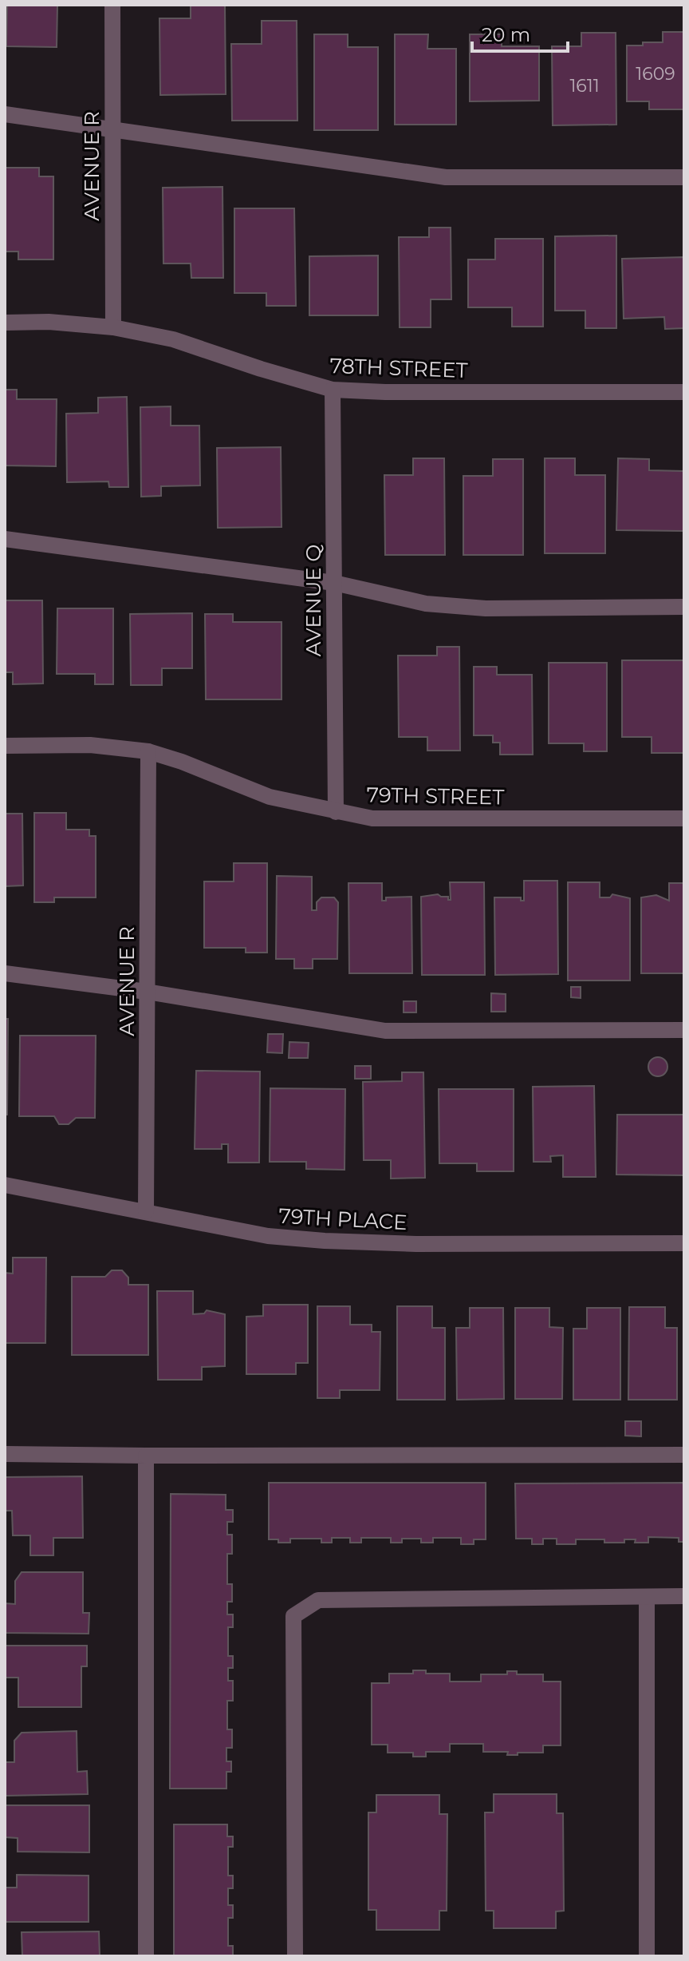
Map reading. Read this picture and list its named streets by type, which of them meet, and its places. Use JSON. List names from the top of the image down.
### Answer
{
  "streets": {
    "street": [
      "AVENUE R",
      "78TH STREET",
      "AVENUE Q",
      "79TH STREET",
      "79TH PLACE"
    ]
  },
  "crossings": [
    ["AVENUE R", "78TH STREET"],
    ["AVENUE R", "79TH STREET"],
    ["AVENUE R", "79TH PLACE"],
    ["78TH STREET", "AVENUE Q"],
    ["AVENUE Q", "79TH STREET"]
  ],
  "house_numbers": ["1609", "1611"],
  "scale_bar": "20 m"
}
